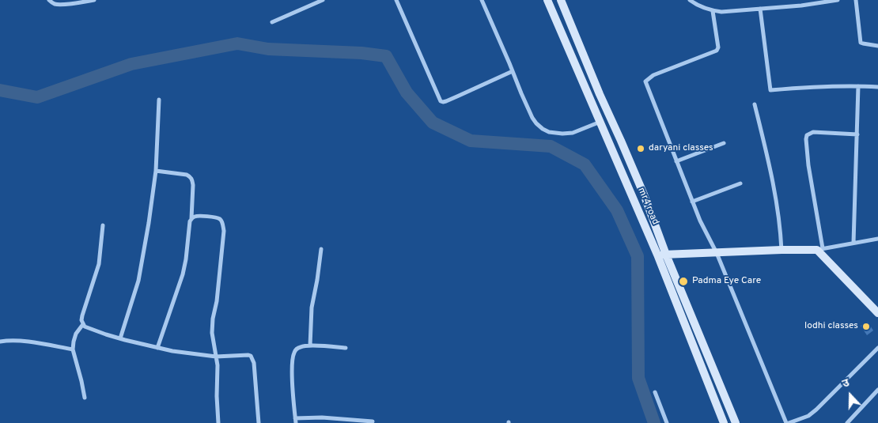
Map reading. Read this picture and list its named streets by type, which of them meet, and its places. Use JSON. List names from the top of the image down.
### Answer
{
  "streets": {
    "street": ["mr4 road"]
  },
  "places": ["daryani classes", "Padma Eye Care", "lodhi classes"],
  "north": "top"
}
